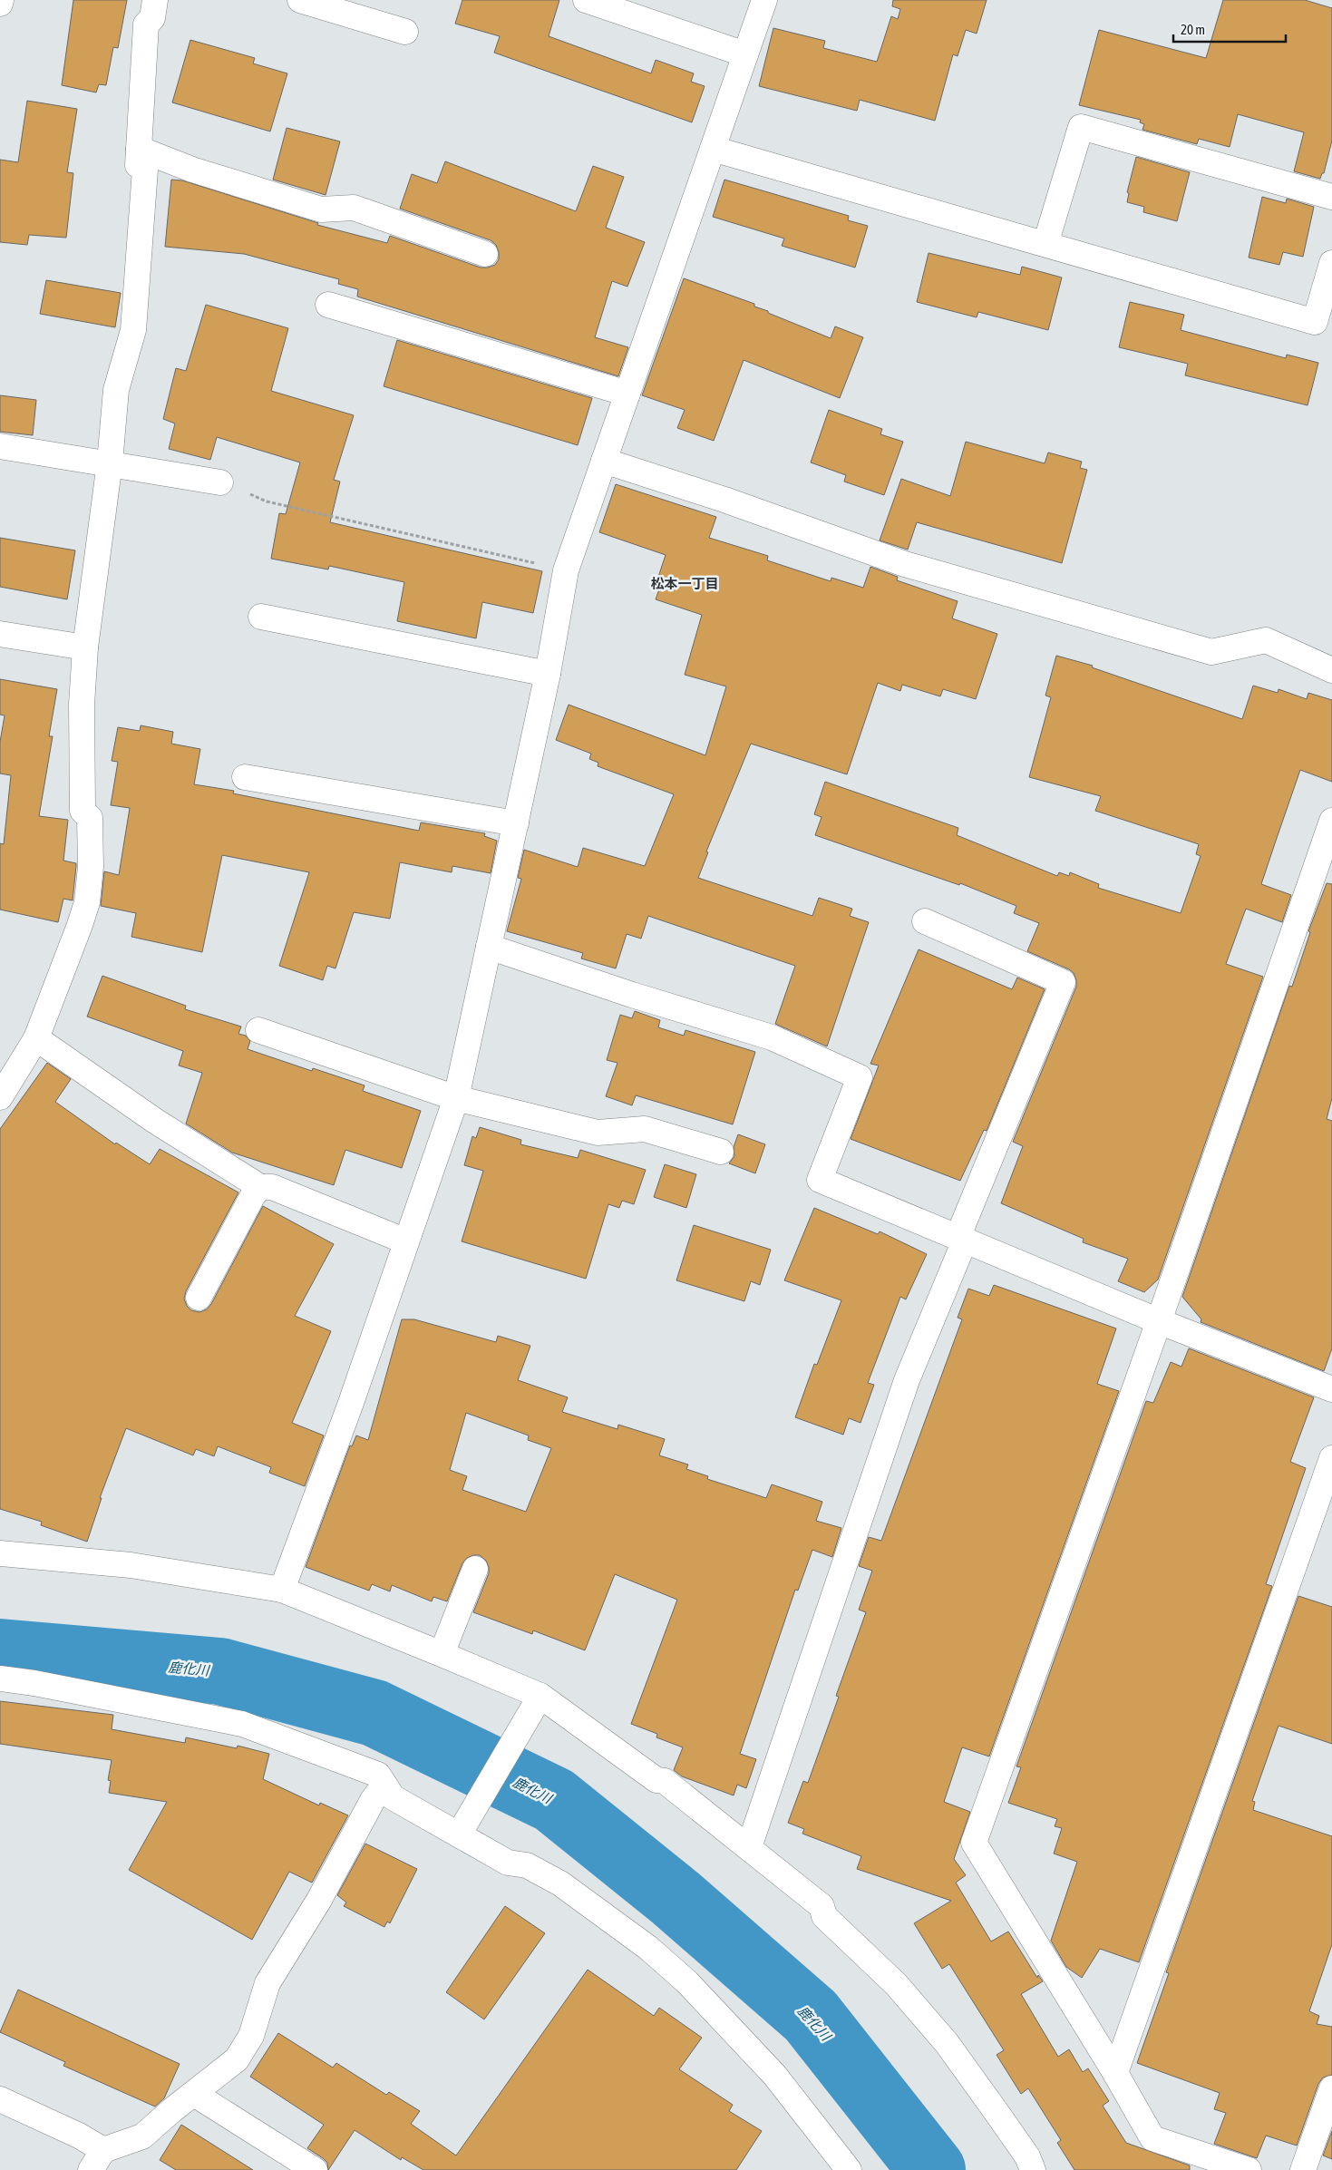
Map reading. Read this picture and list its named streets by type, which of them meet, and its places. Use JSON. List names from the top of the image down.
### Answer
{
  "districts": ["松本一丁目"],
  "water": ["鹿化川"],
  "scale_bar": "20 m"
}
